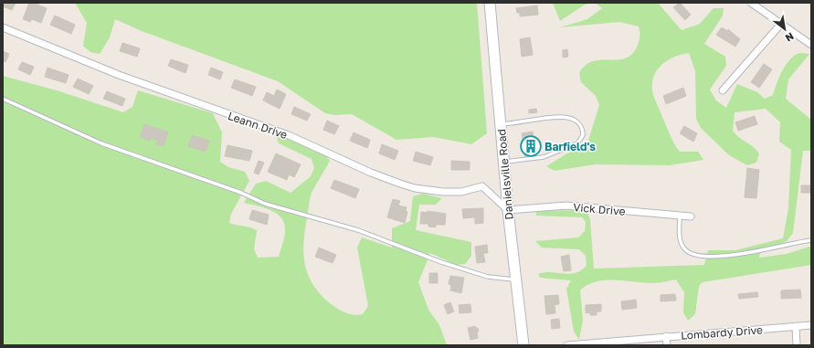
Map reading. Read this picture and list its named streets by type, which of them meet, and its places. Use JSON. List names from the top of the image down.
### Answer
{
  "streets": {
    "main road": ["Danielsville Road"],
    "street": ["Leann Drive", "Vick Drive", "Lombardy Drive"]
  },
  "crossings": [
    ["Leann Drive", "Danielsville Road"],
    ["Leann Drive", "Vick Drive"],
    ["Danielsville Road", "Vick Drive"]
  ],
  "places": {
    "building": ["Barfield's"]
  },
  "north": "bottom right"
}
